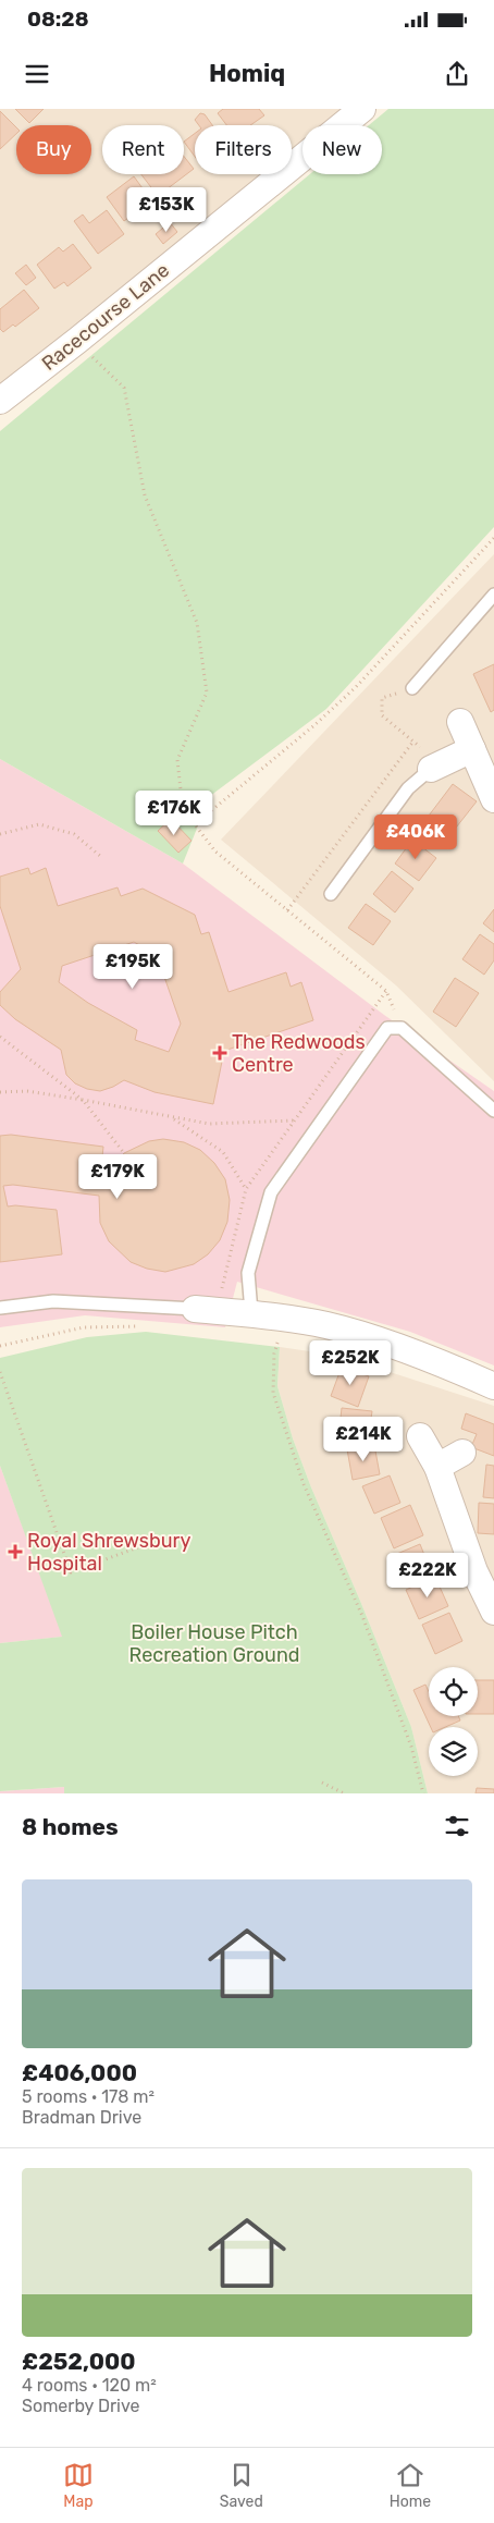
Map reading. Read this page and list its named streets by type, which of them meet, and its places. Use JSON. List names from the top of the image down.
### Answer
{
  "streets": {
    "street": ["Racecourse Lane"]
  },
  "parks": ["Boiler House Pitch Recreation Ground"],
  "places": {
    "health": ["The Redwoods Centre", "Royal Shrewsbury Hospital"]
  },
  "page": {
    "status": "08:28",
    "header": "Homiq",
    "chip": [
      "Buy",
      "Rent",
      "Filters",
      "New"
    ],
    "price": [
      "£153K",
      "£176K",
      "£406K",
      "£195K",
      "£179K",
      "£252K",
      "£214K",
      "£222K"
    ],
    "heading": "8 homes",
    "list": [
      {
        "name": "£406,000",
        "note": "5 rooms · 178 m² · Bradman Drive"
      },
      {
        "name": "£252,000",
        "note": "4 rooms · 120 m² · Somerby Drive"
      }
    ],
    "tabs": ["Map", "Saved", "Home"]
  }
}
